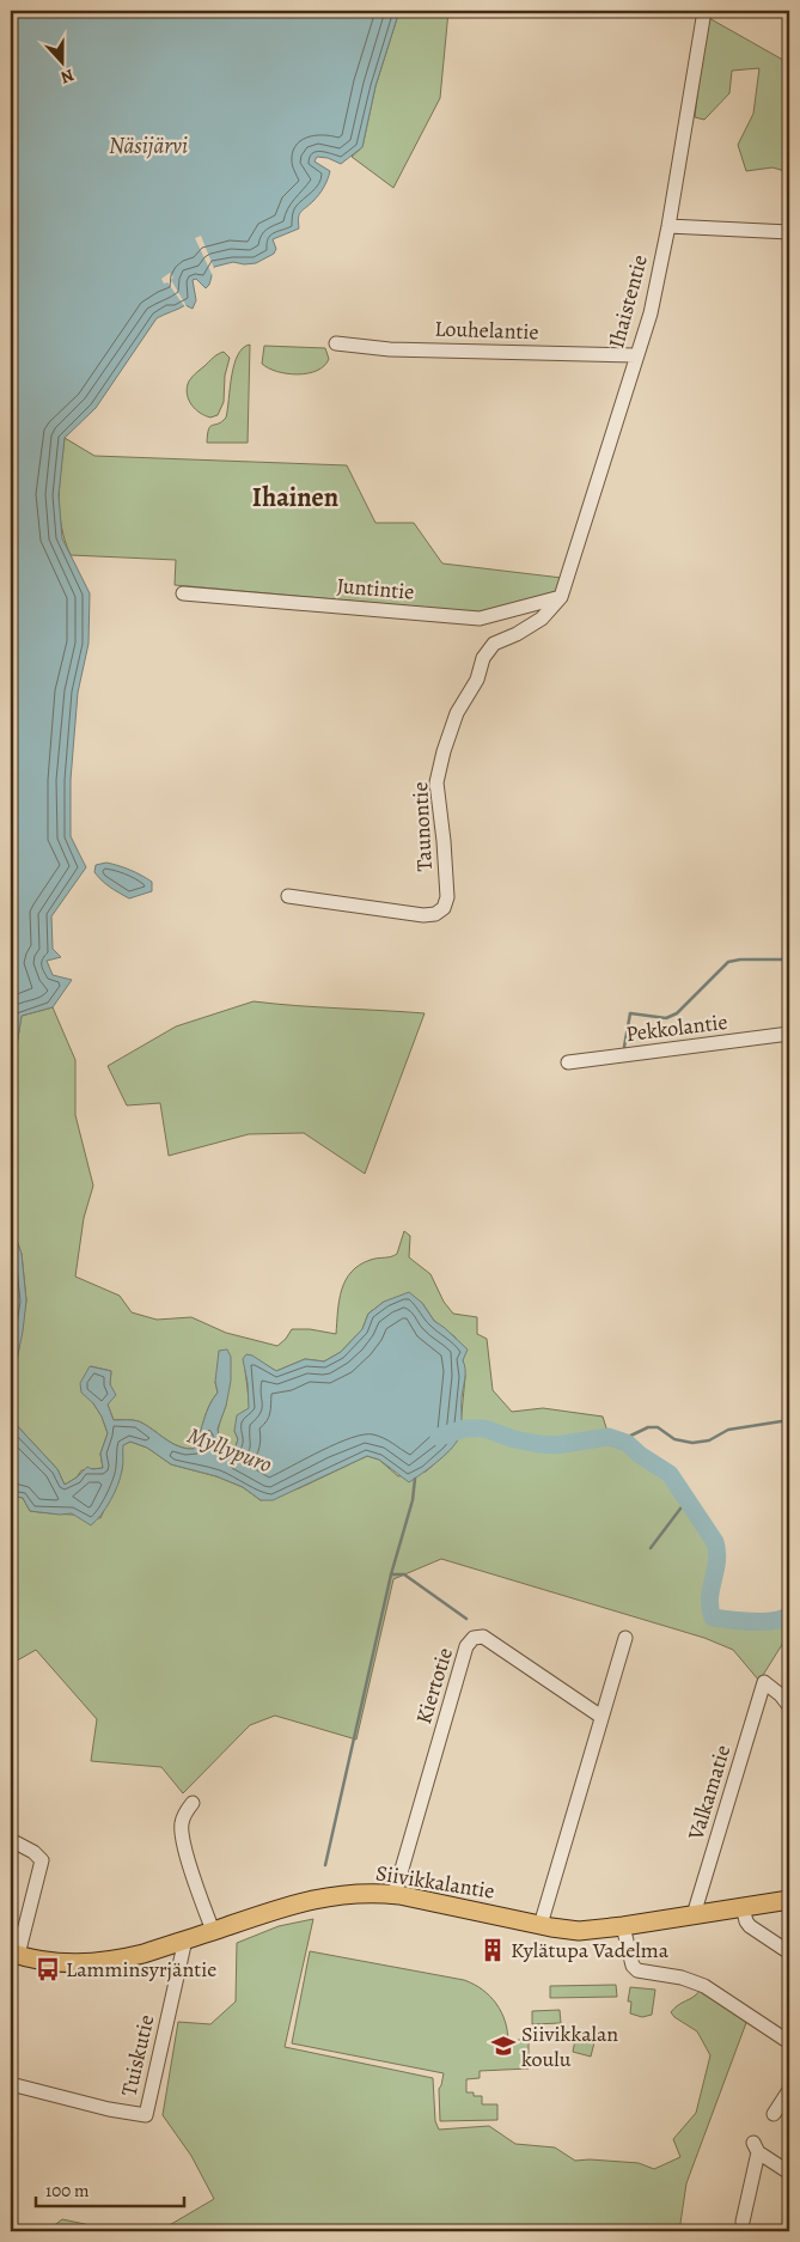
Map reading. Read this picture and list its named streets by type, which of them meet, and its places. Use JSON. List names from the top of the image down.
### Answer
{
  "streets": {
    "main road": ["Siivikkalantie"],
    "street": [
      "Ihaistentie",
      "Louhelantie",
      "Juntintie",
      "Taunontie",
      "Pekkolantie",
      "Kiertotie",
      "Valkamatie",
      "Tuiskutie"
    ]
  },
  "crossings": [
    ["Ihaistentie", "Louhelantie"],
    ["Ihaistentie", "Juntintie"],
    ["Ihaistentie", "Taunontie"],
    ["Juntintie", "Taunontie"],
    ["Kiertotie", "Siivikkalantie"],
    ["Valkamatie", "Siivikkalantie"],
    ["Siivikkalantie", "Tuiskutie"]
  ],
  "districts": ["Ihainen"],
  "water": ["Näsijärvi", "Myllypuro"],
  "places": {
    "building": ["Kylätupa Vadelma"],
    "bus stop": ["Lamminsyrjäntie"],
    "school or university": ["Siivikkalan koulu"]
  },
  "scale_bar": "100 m",
  "north": "bottom"
}
